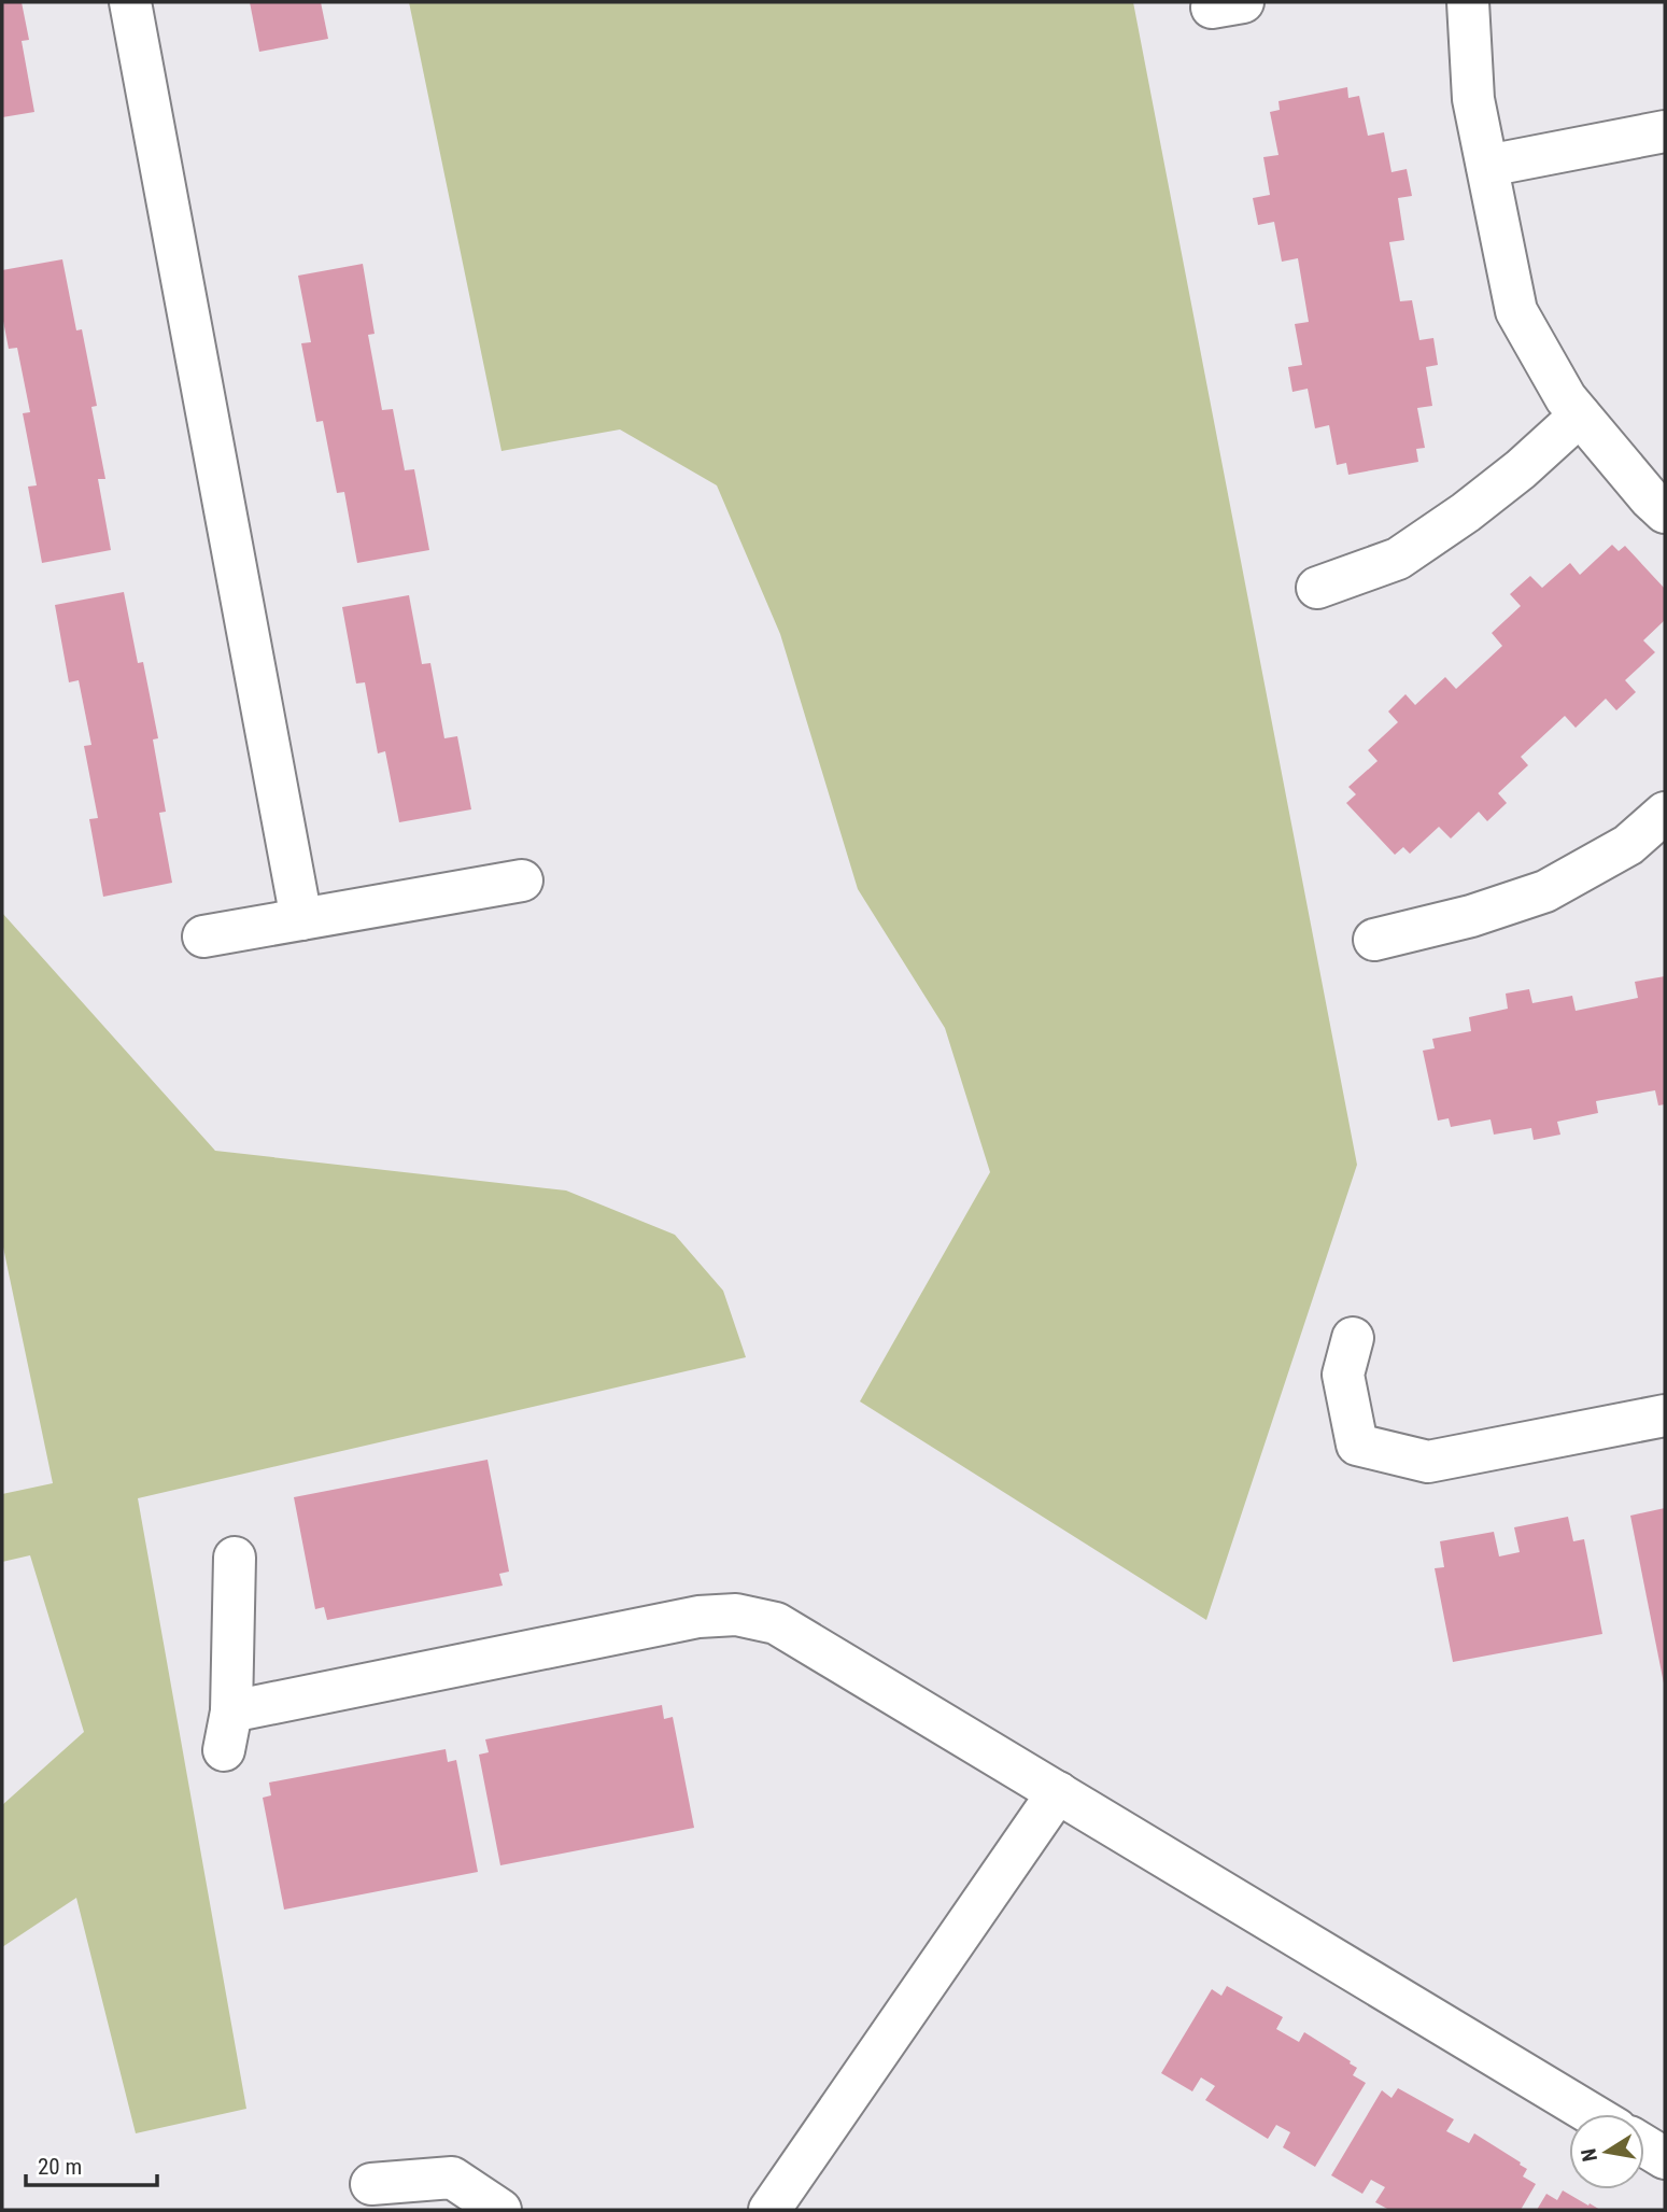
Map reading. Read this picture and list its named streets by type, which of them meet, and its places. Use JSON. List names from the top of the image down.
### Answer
{
  "scale_bar": "20 m",
  "north": "left"
}
